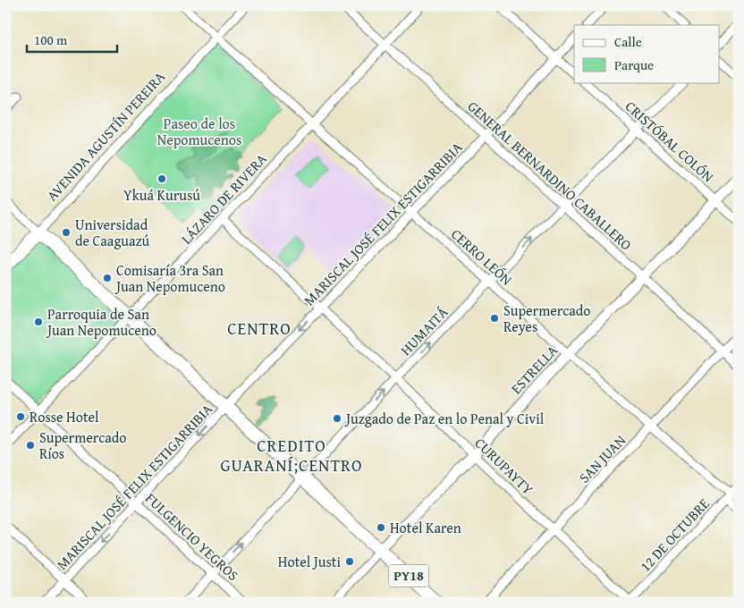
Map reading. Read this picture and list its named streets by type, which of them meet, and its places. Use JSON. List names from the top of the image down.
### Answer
{
  "streets": {
    "highway": ["AVENIDA AGUSTÍN PEREIRA", "PY18"],
    "main road": ["ESTRELLA"],
    "street": [
      "CRISTÓBAL COLÓN",
      "GENERAL BERNARDINO CABALLERO",
      "LÁZARO DE RIVERA",
      "MARISCAL JOSÉ FELIX ESTIGARRIBIA",
      "CERRO LEÓN",
      "HUMAITÁ",
      "SAN JUAN",
      "CURUPAYTY",
      "12 DE OCTUBRE",
      "FULGENCIO YEGROS"
    ]
  },
  "crossings": [
    ["AVENIDA AGUSTÍN PEREIRA", "CERRO LEÓN"],
    ["CRISTÓBAL COLÓN", "HUMAITÁ"],
    ["CRISTÓBAL COLÓN", "ESTRELLA"],
    ["GENERAL BERNARDINO CABALLERO", "LÁZARO DE RIVERA"],
    ["GENERAL BERNARDINO CABALLERO", "MARISCAL JOSÉ FELIX ESTIGARRIBIA"],
    ["GENERAL BERNARDINO CABALLERO", "HUMAITÁ"],
    ["GENERAL BERNARDINO CABALLERO", "ESTRELLA"],
    ["GENERAL BERNARDINO CABALLERO", "SAN JUAN"],
    ["LÁZARO DE RIVERA", "CERRO LEÓN"],
    ["LÁZARO DE RIVERA", "CURUPAYTY"],
    ["LÁZARO DE RIVERA", "FULGENCIO YEGROS"],
    ["LÁZARO DE RIVERA", "PY18"],
    ["MARISCAL JOSÉ FELIX ESTIGARRIBIA", "CERRO LEÓN"],
    ["MARISCAL JOSÉ FELIX ESTIGARRIBIA", "CURUPAYTY"],
    ["MARISCAL JOSÉ FELIX ESTIGARRIBIA", "FULGENCIO YEGROS"],
    ["MARISCAL JOSÉ FELIX ESTIGARRIBIA", "PY18"],
    ["CERRO LEÓN", "HUMAITÁ"],
    ["CERRO LEÓN", "ESTRELLA"],
    ["CERRO LEÓN", "SAN JUAN"],
    ["CERRO LEÓN", "12 DE OCTUBRE"],
    ["HUMAITÁ", "CURUPAYTY"],
    ["HUMAITÁ", "FULGENCIO YEGROS"],
    ["HUMAITÁ", "PY18"],
    ["ESTRELLA", "CURUPAYTY"],
    ["ESTRELLA", "PY18"],
    ["SAN JUAN", "CURUPAYTY"],
    ["CURUPAYTY", "12 DE OCTUBRE"]
  ],
  "one_way": ["MARISCAL JOSÉ FELIX ESTIGARRIBIA", "HUMAITÁ"],
  "districts": ["CENTRO", "CREDITO GUARANÍ;CENTRO"],
  "parks": ["Paseo de los Nepomucenos"],
  "places": [
    "Ykuá Kurusú",
    "Universidad de Caaguazú",
    "Comisaría 3ra San Juan Nepomuceno",
    "Supermercado Reyes",
    "Parroquia de San Juan Nepomuceno",
    "Rosse Hotel",
    "Juzgado de Paz en lo Penal y Civil",
    "Supermercado Ríos",
    "Hotel Karen",
    "Hotel Justi"
  ],
  "legend": ["Calle", "Parque"],
  "scale_bar": "100 m"
}
